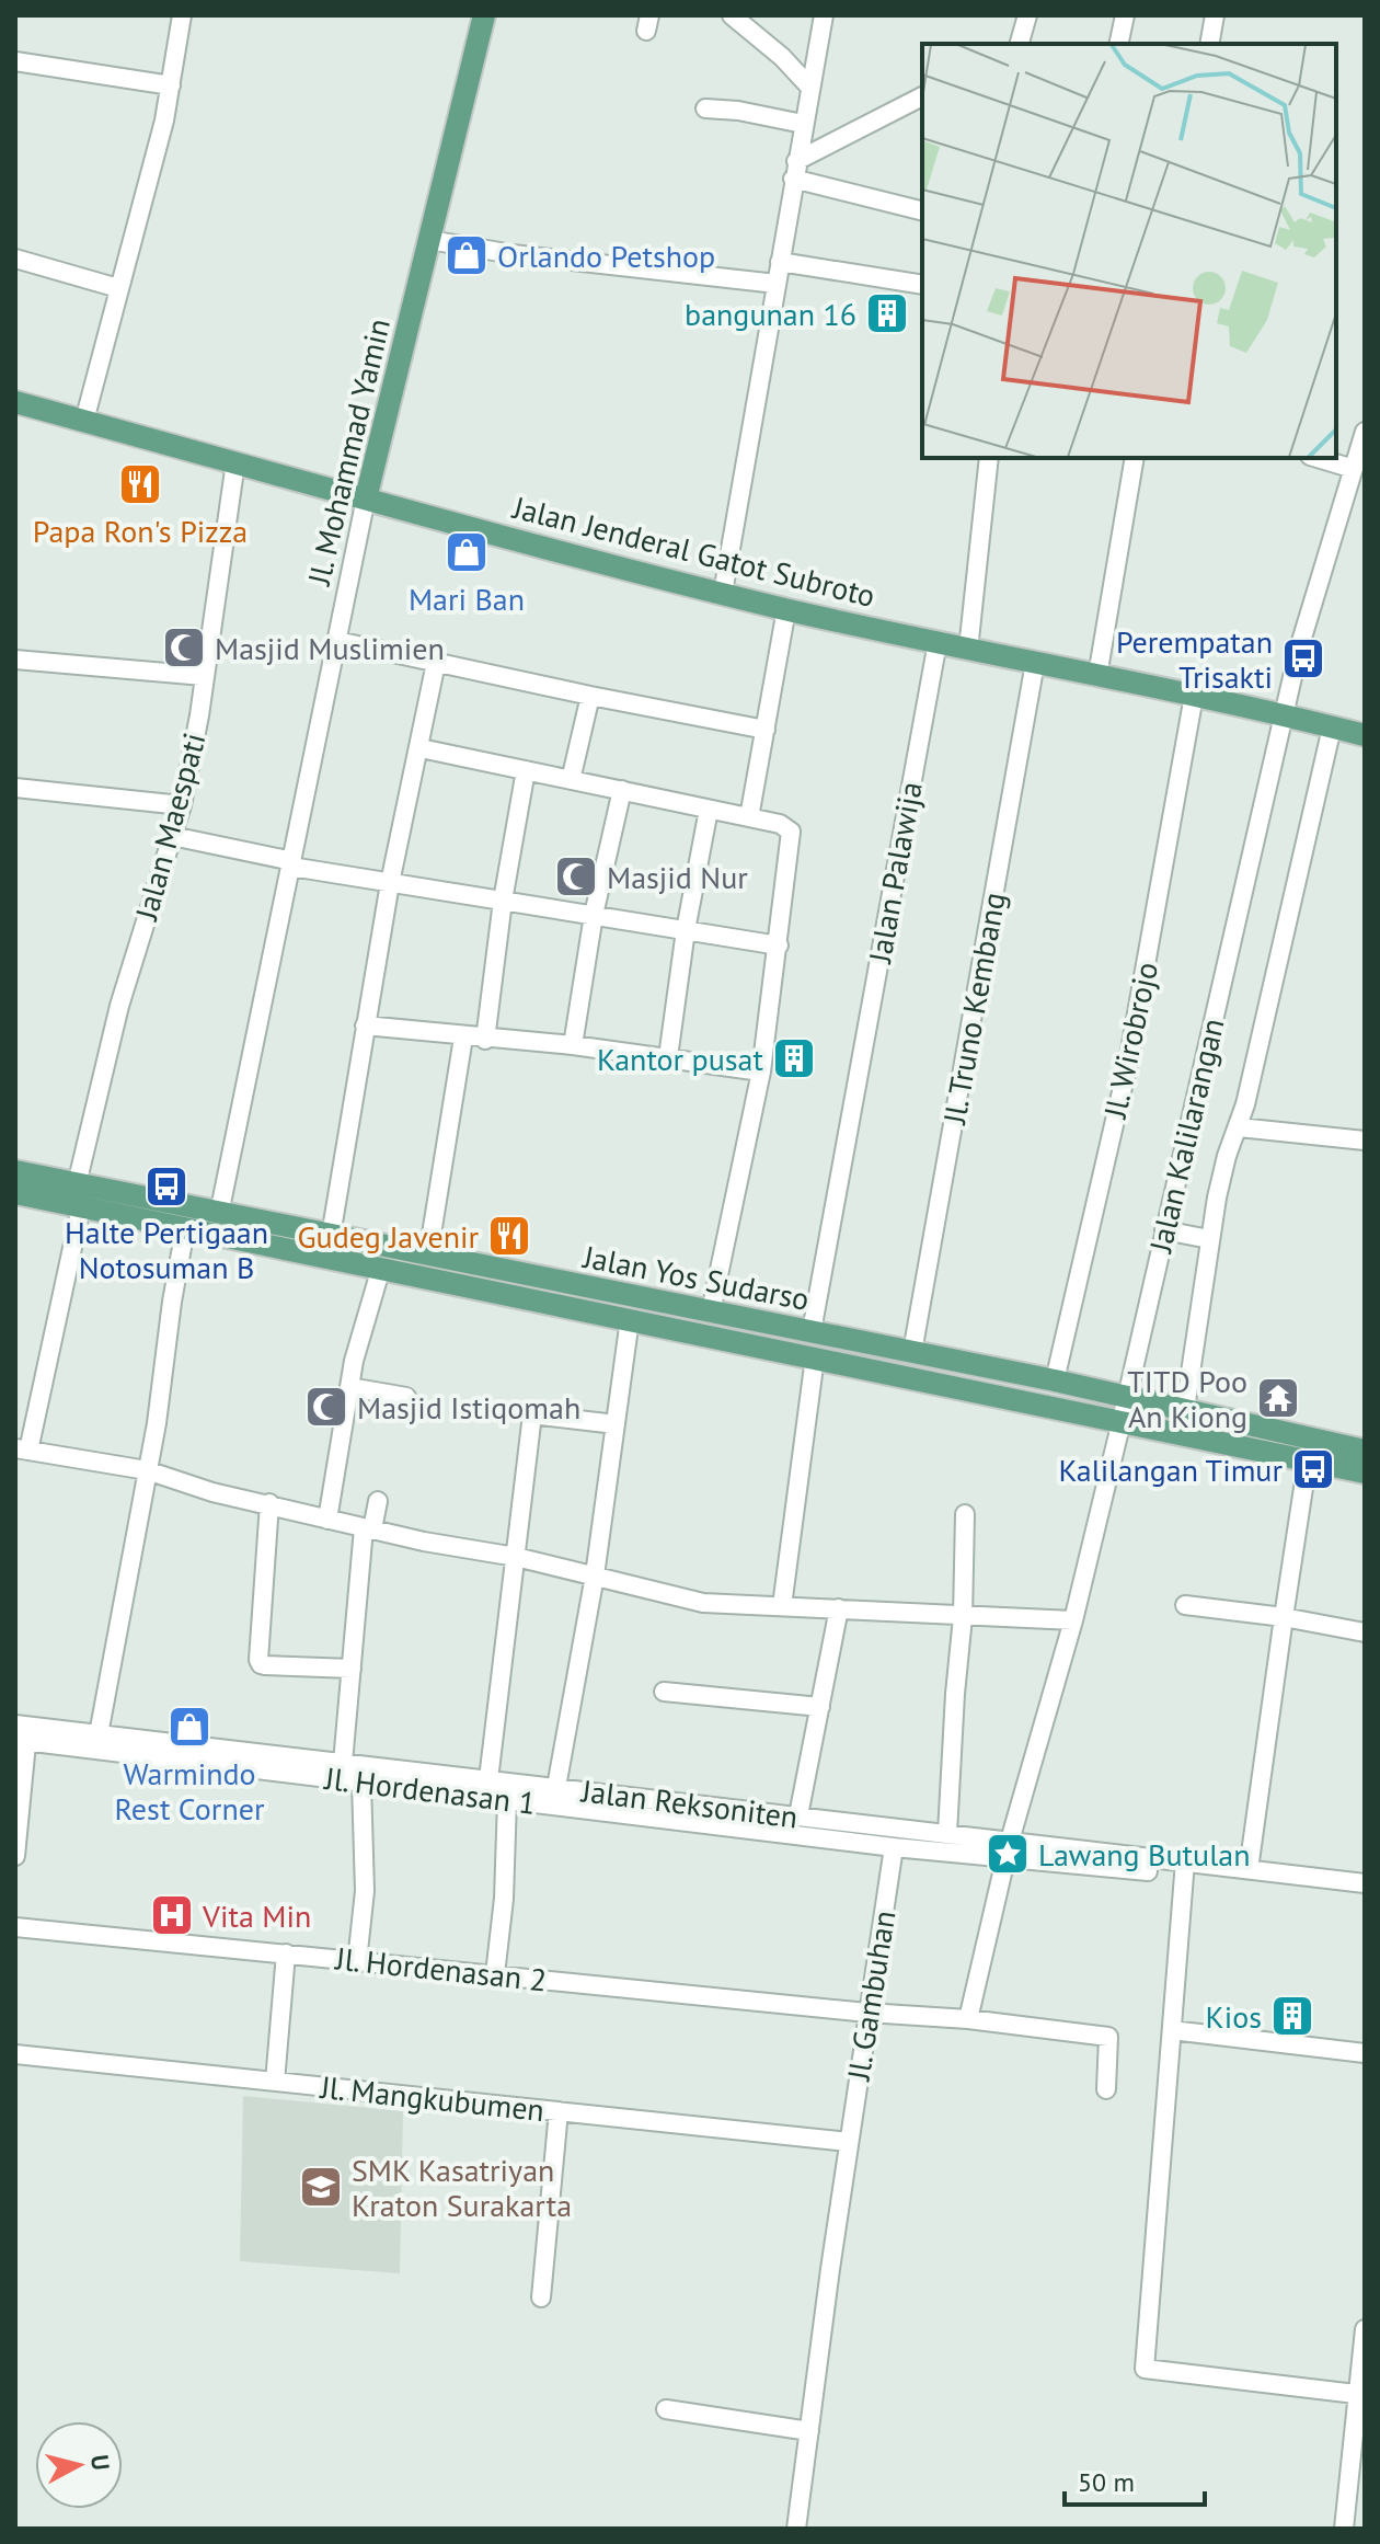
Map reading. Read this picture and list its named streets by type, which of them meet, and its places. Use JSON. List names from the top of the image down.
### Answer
{
  "streets": {
    "main road": ["Jl. Mohammad Yamin", "Jalan Jenderal Gatot Subroto", "Jalan Yos Sudarso"],
    "street": [
      "Jalan Maespati",
      "Jalan Palawija",
      "Jl. Truno Kembang",
      "Jl. Wirobrojo",
      "Jalan Kalilarangan",
      "Jl. Hordenasan 1",
      "Jalan Reksoniten",
      "Jl. Hordenasan 2",
      "Jl. Gambuhan",
      "Jl. Mangkubumen"
    ]
  },
  "crossings": [
    ["Jl. Mohammad Yamin", "Jalan Jenderal Gatot Subroto"],
    ["Jl. Mohammad Yamin", "Jalan Yos Sudarso"],
    ["Jalan Jenderal Gatot Subroto", "Jalan Maespati"],
    ["Jalan Jenderal Gatot Subroto", "Jalan Palawija"],
    ["Jalan Jenderal Gatot Subroto", "Jl. Truno Kembang"],
    ["Jalan Jenderal Gatot Subroto", "Jl. Wirobrojo"],
    ["Jalan Jenderal Gatot Subroto", "Jalan Kalilarangan"],
    ["Jalan Maespati", "Jalan Yos Sudarso"],
    ["Jalan Palawija", "Jalan Yos Sudarso"],
    ["Jl. Truno Kembang", "Jalan Yos Sudarso"],
    ["Jl. Wirobrojo", "Jalan Yos Sudarso"],
    ["Jalan Kalilarangan", "Jalan Yos Sudarso"],
    ["Jalan Kalilarangan", "Jl. Hordenasan 1"],
    ["Jalan Kalilarangan", "Jalan Reksoniten"],
    ["Jalan Kalilarangan", "Jl. Hordenasan 2"],
    ["Jl. Hordenasan 1", "Jalan Reksoniten"],
    ["Jl. Hordenasan 1", "Jl. Gambuhan"],
    ["Jl. Hordenasan 2", "Jl. Gambuhan"],
    ["Jl. Gambuhan", "Jl. Mangkubumen"]
  ],
  "places": {
    "shop": ["Orlando Petshop", "Mari Ban", "Warmindo Rest Corner"],
    "building": ["bangunan 16", "Kantor pusat", "Kios"],
    "restaurant": ["Papa Ron's Pizza", "Gudeg Javenir"],
    "mosque": ["Masjid Muslimien", "Masjid Nur", "Masjid Istiqomah"],
    "bus stop": ["Perempatan Trisakti", "Halte Pertigaan Notosuman B", "Kalilangan Timur"],
    "temple": ["TITD Poo An Kiong"],
    "place": ["Lawang Butulan"],
    "hospital": ["Vita Min"],
    "school or university": ["SMK Kasatriyan Kraton Surakarta"]
  },
  "scale_bar": "50 m",
  "north": "right"
}
